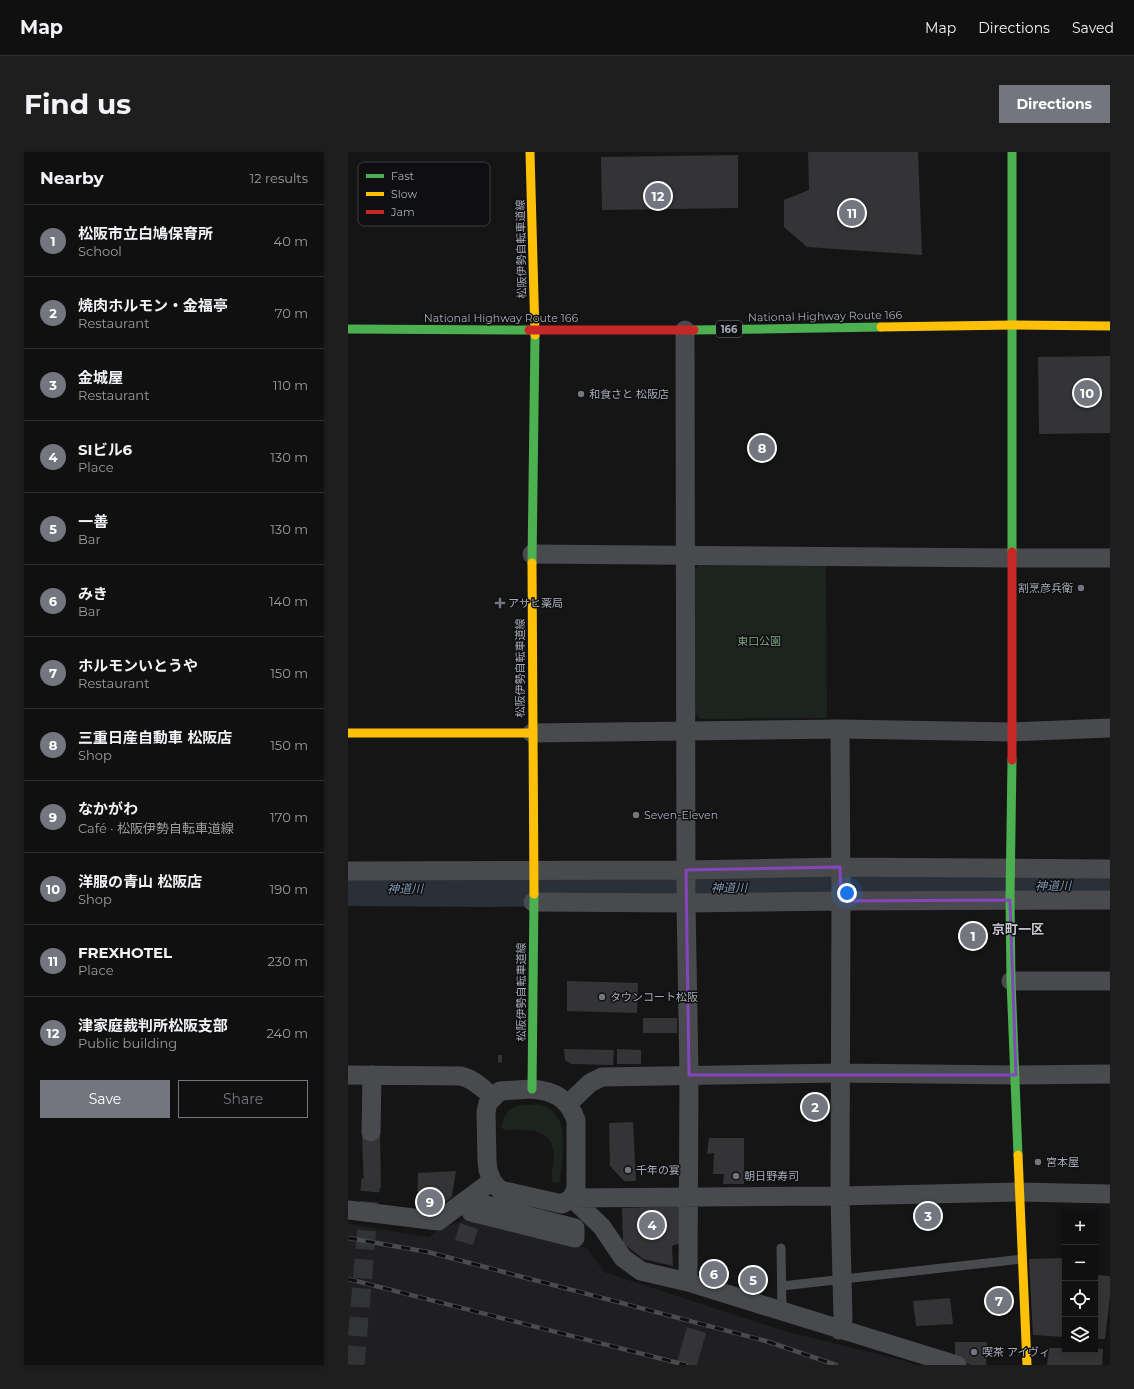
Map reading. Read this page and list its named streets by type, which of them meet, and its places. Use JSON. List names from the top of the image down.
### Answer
{
  "streets": {
    "main road": ["松阪伊勢自転車道線", "National Highway Route 166", "166"]
  },
  "crossings": [
    ["松阪伊勢自転車道線", "National Highway Route 166"]
  ],
  "districts": ["京町一区"],
  "water": ["神道川"],
  "parks": ["東口公園"],
  "places": {
    "other": [
      "和食さと 松阪店",
      "割烹彦兵衛",
      "Seven-Eleven",
      "タウンコート松阪",
      "宮本屋",
      "千年の宴",
      "朝日野寿司",
      "喫茶 アイヴィ"
    ],
    "health": ["アサヒ薬局"]
  },
  "legend": ["Fast", "Slow", "Jam"],
  "page": {
    "header": "Map",
    "nav": ["Map", "Directions", "Saved"],
    "buttons": [
      "Directions",
      ["Save", "Share"]
    ],
    "title": "Find us",
    "heading": ["Nearby", "12 results"],
    "pins": [
      "12",
      "11",
      "10",
      "8",
      "1",
      "2",
      "9",
      "3",
      "4",
      "6",
      "5",
      "7"
    ],
    "list": [
      {
        "mark": "1",
        "name": "松阪市立白鳩保育所",
        "note": "School",
        "value": "40 m"
      },
      {
        "mark": "2",
        "name": "焼肉ホルモン・金福亭",
        "note": "Restaurant",
        "value": "70 m"
      },
      {
        "mark": "3",
        "name": "金城屋",
        "note": "Restaurant",
        "value": "110 m"
      },
      {
        "mark": "4",
        "name": "SIビル6",
        "note": "Place",
        "value": "130 m"
      },
      {
        "mark": "5",
        "name": "一善",
        "note": "Bar",
        "value": "130 m"
      },
      {
        "mark": "6",
        "name": "みき",
        "note": "Bar",
        "value": "140 m"
      },
      {
        "mark": "7",
        "name": "ホルモンいとうや",
        "note": "Restaurant",
        "value": "150 m"
      },
      {
        "mark": "8",
        "name": "三重日産自動車 松阪店",
        "note": "Shop",
        "value": "150 m"
      },
      {
        "mark": "9",
        "name": "なかがわ",
        "note": "Café · 松阪伊勢自転車道線",
        "value": "170 m"
      },
      {
        "mark": "10",
        "name": "洋服の青山 松阪店",
        "note": "Shop",
        "value": "190 m"
      },
      {
        "mark": "11",
        "name": "FREXHOTEL",
        "note": "Place",
        "value": "230 m"
      },
      {
        "mark": "12",
        "name": "津家庭裁判所松阪支部",
        "note": "Public building",
        "value": "240 m"
      }
    ],
    "map_buttons": ["+", "−"]
  }
}
